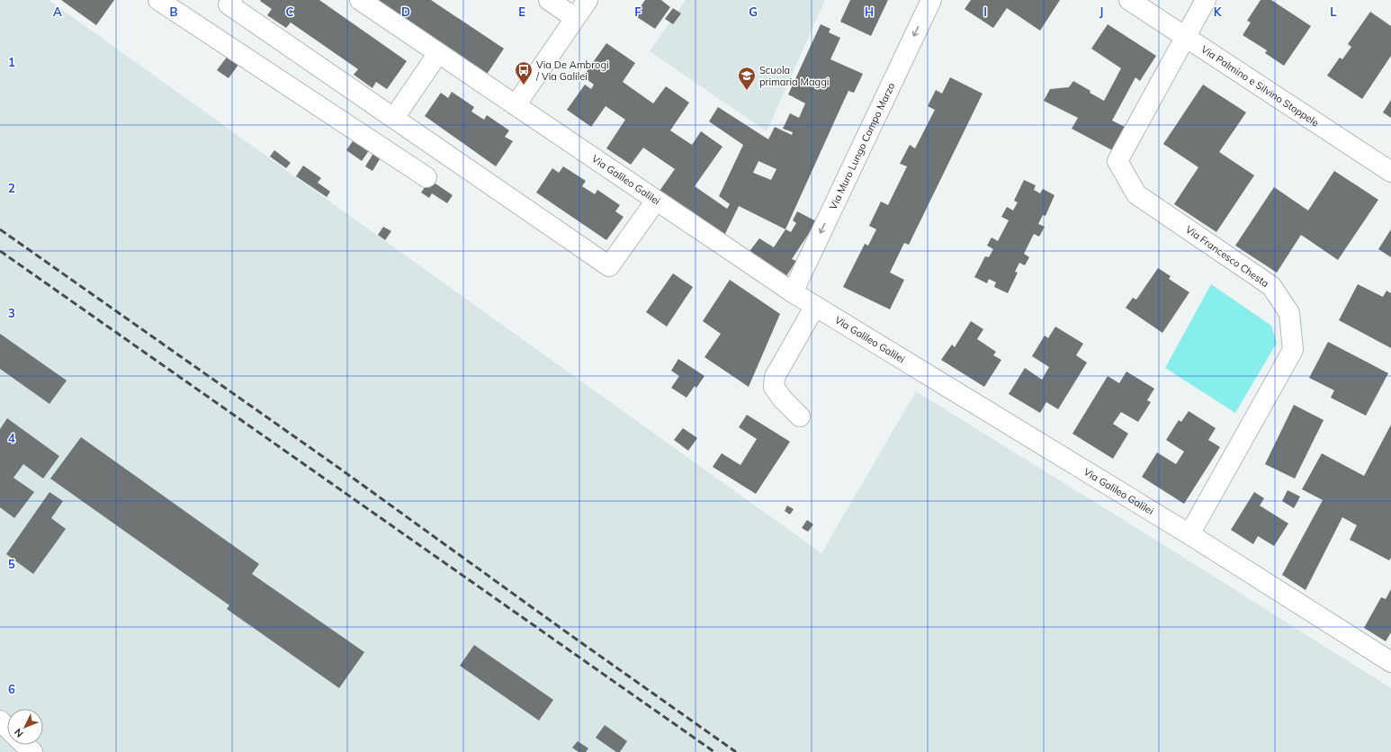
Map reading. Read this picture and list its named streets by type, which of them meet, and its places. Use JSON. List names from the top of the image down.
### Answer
{
  "streets": {
    "street": [
      "Via Palmino e Silvino Stoppele",
      "Via Muro Lungo Campo Marzo",
      "Via Galileo Galilei",
      "Via Francesco Chesta"
    ]
  },
  "crossings": [
    ["Via Palmino e Silvino Stoppele", "Via Francesco Chesta"],
    ["Via Muro Lungo Campo Marzo", "Via Galileo Galilei"],
    ["Via Galileo Galilei", "Via Francesco Chesta"]
  ],
  "one_way": ["Via Muro Lungo Campo Marzo"],
  "places": {
    "bus stop": ["Via De Ambrogi / Via Galilei"],
    "school or university": ["Scuola primaria Maggi"]
  },
  "north": "bottom left",
  "grid": {
    "columns": [
      "A",
      "B",
      "C",
      "D",
      "E",
      "F",
      "G",
      "H",
      "I",
      "J",
      "K",
      "L"
    ],
    "rows": [
      "1",
      "2",
      "3",
      "4",
      "5",
      "6"
    ]
  }
}
